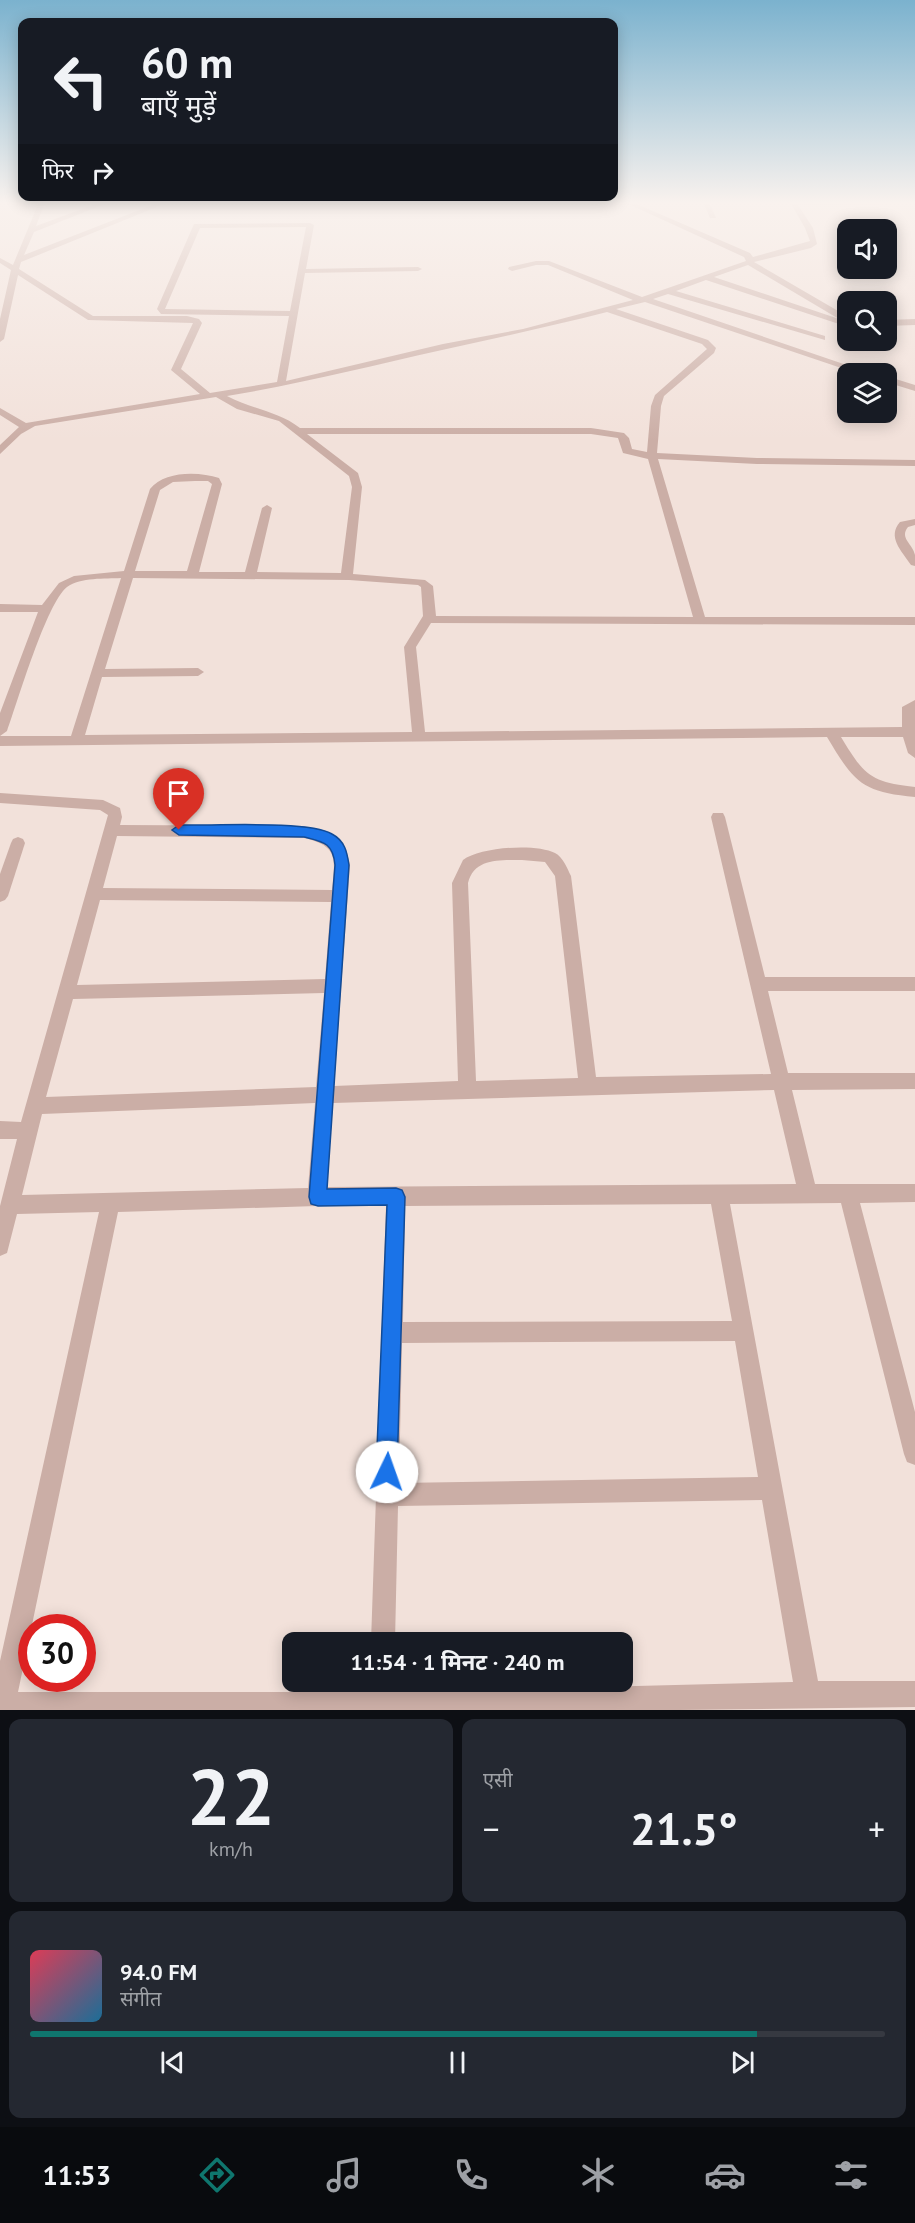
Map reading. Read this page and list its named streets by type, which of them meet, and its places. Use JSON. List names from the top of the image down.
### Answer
{
  "page": {
    "turn": ["60 m", "बाएँ मुड़ें"],
    "then": "फिर",
    "limit": "30",
    "trip": "11:54 · 1 मिनट · 240 m",
    "tile": [
      ["22", "km/h"],
      "एसी"
    ],
    "heat": ["−", "21.5°", "+"],
    "song": ["94.0 FM", "संगीत"],
    "tabs": "11:53"
  }
}
